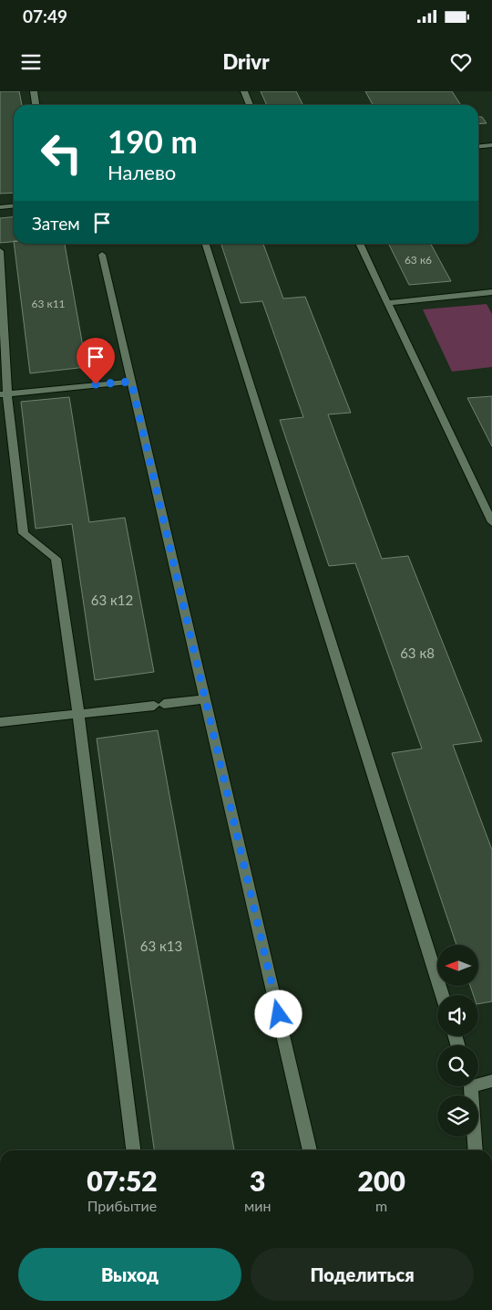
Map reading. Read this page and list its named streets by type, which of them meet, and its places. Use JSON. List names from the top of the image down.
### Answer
{
  "house_numbers": [
    "63 к6",
    "63 к11",
    "63 к12",
    "63 к8",
    "63 к13"
  ],
  "north": "left",
  "page": {
    "status": "07:49",
    "header": "Drivr",
    "turn": ["190 m", "Налево"],
    "then": "Затем",
    "eta": [
      "07:52",
      "Прибытие",
      "3",
      "мин",
      "200",
      "m"
    ],
    "buttons": ["Выход", "Поделиться"]
  }
}
